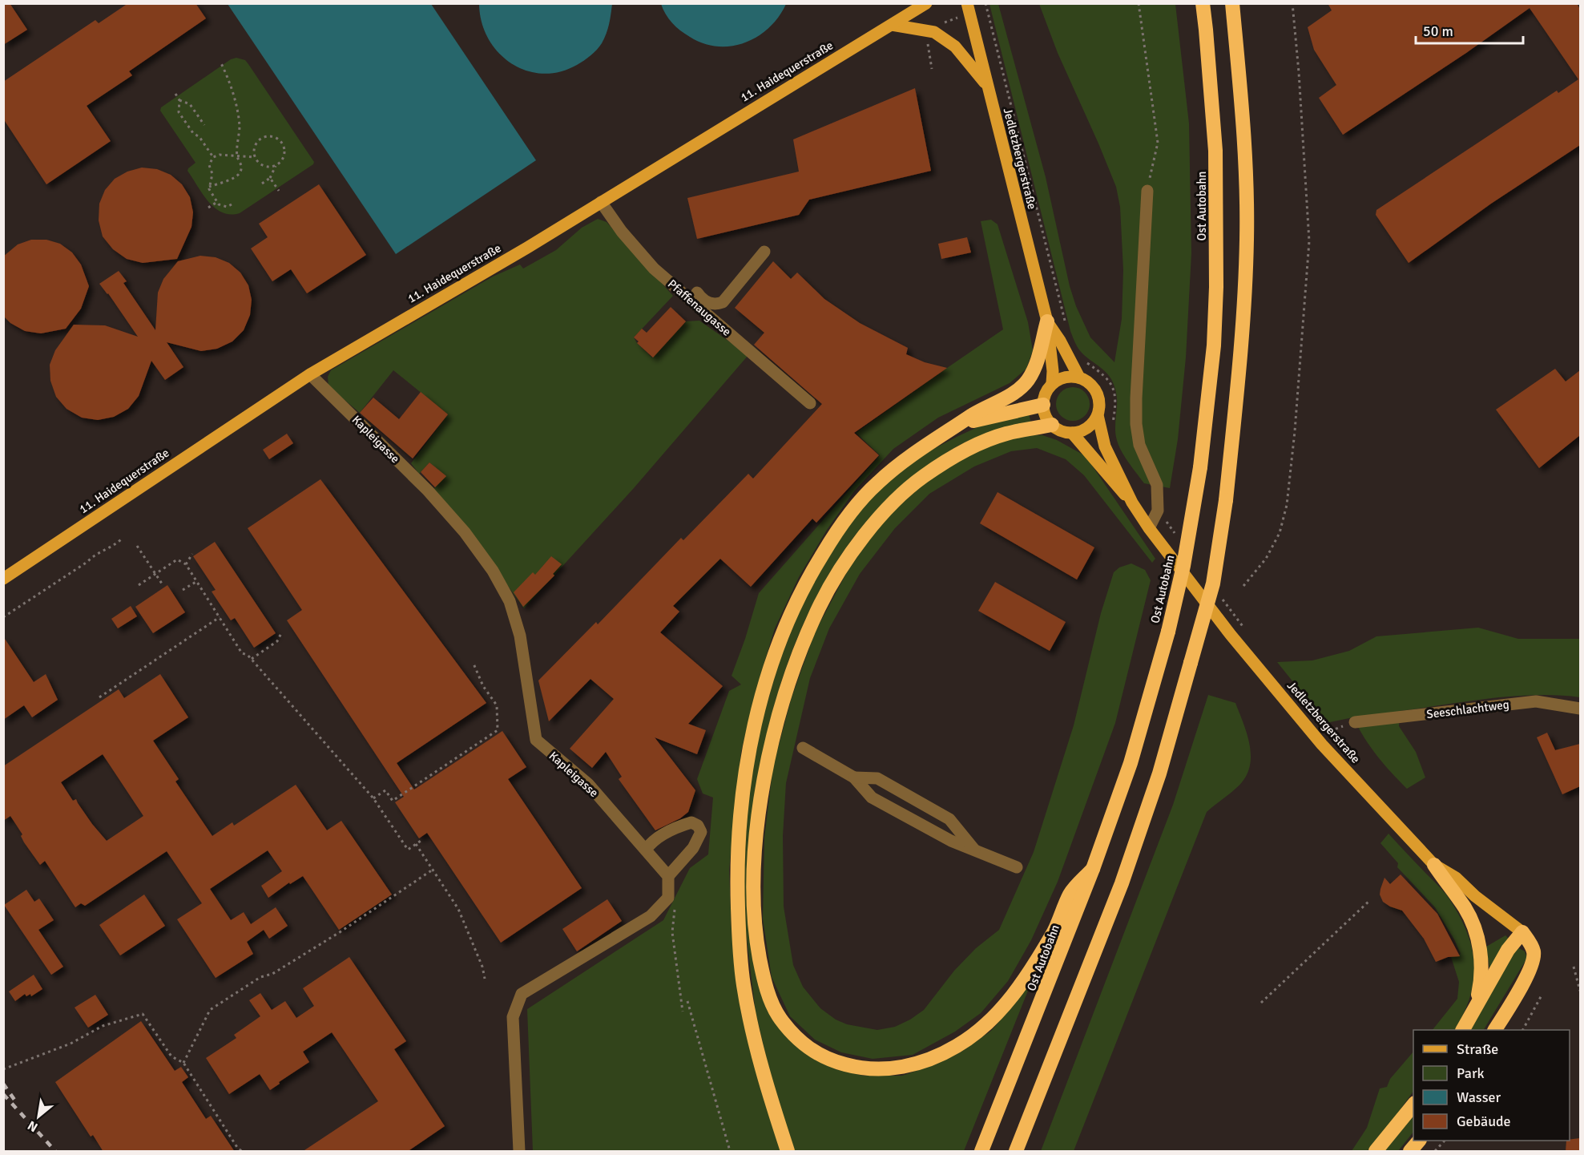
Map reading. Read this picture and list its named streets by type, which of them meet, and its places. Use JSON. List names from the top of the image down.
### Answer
{
  "streets": {
    "highway": ["Ost Autobahn"],
    "main road": ["11. Haidequerstraße", "Jedletzbergerstraße"],
    "street": ["Pfaffenaugasse", "Kapleigasse", "Seeschlachtweg"]
  },
  "crossings": [
    ["11. Haidequerstraße", "Pfaffenaugasse"],
    ["11. Haidequerstraße", "Kapleigasse"]
  ],
  "legend": [
    "Straße",
    "Park",
    "Wasser",
    "Gebäude"
  ],
  "scale_bar": "50 m",
  "north": "bottom left"
}
